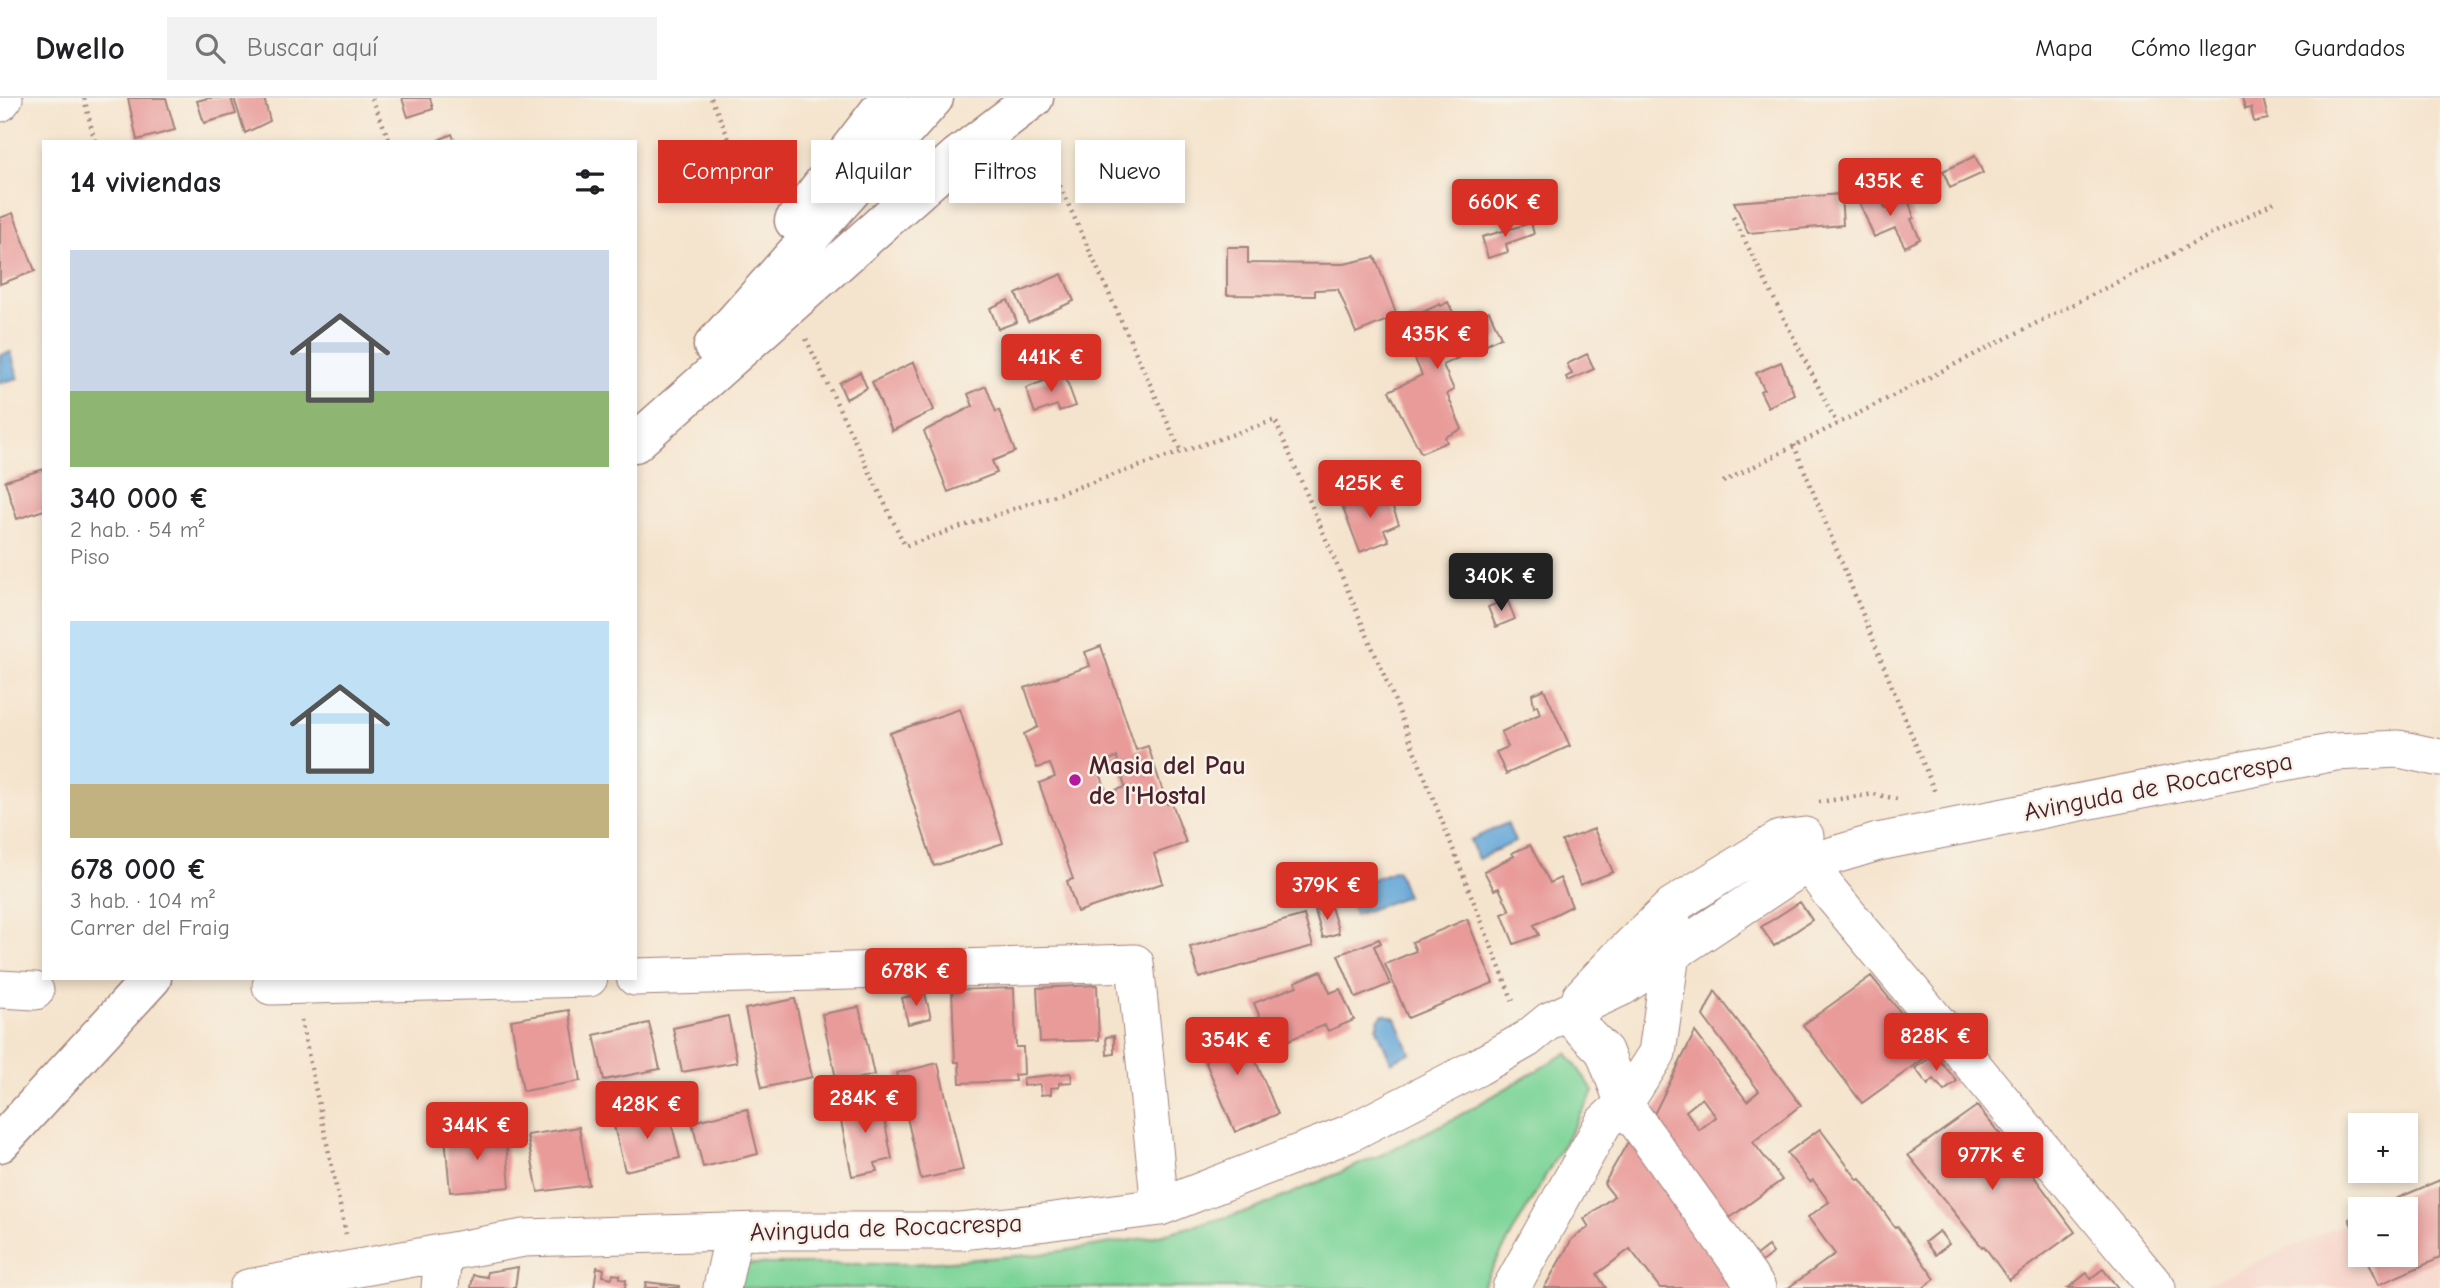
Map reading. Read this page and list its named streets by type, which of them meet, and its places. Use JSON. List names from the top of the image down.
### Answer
{
  "streets": {
    "street": ["Avinguda de Rocacrespa"]
  },
  "places": ["Masia del Pau de l'Hostal"],
  "page": {
    "header": "Dwello",
    "search": "Buscar aquí",
    "nav": ["Mapa", "Cómo llegar", "Guardados"],
    "chip": [
      "Comprar",
      "Alquilar",
      "Filtros",
      "Nuevo"
    ],
    "heading": "14 viviendas",
    "price": [
      "435K €",
      "660K €",
      "435K €",
      "441K €",
      "425K €",
      "340K €",
      "379K €",
      "678K €",
      "828K €",
      "354K €",
      "284K €",
      "428K €",
      "344K €",
      "977K €"
    ],
    "list": [
      {
        "name": "340 000 €",
        "note": "2 hab. · 54 m² · Piso"
      },
      {
        "name": "678 000 €",
        "note": "3 hab. · 104 m² · Carrer del Fraig"
      }
    ],
    "map_buttons": ["+", "−"]
  }
}
